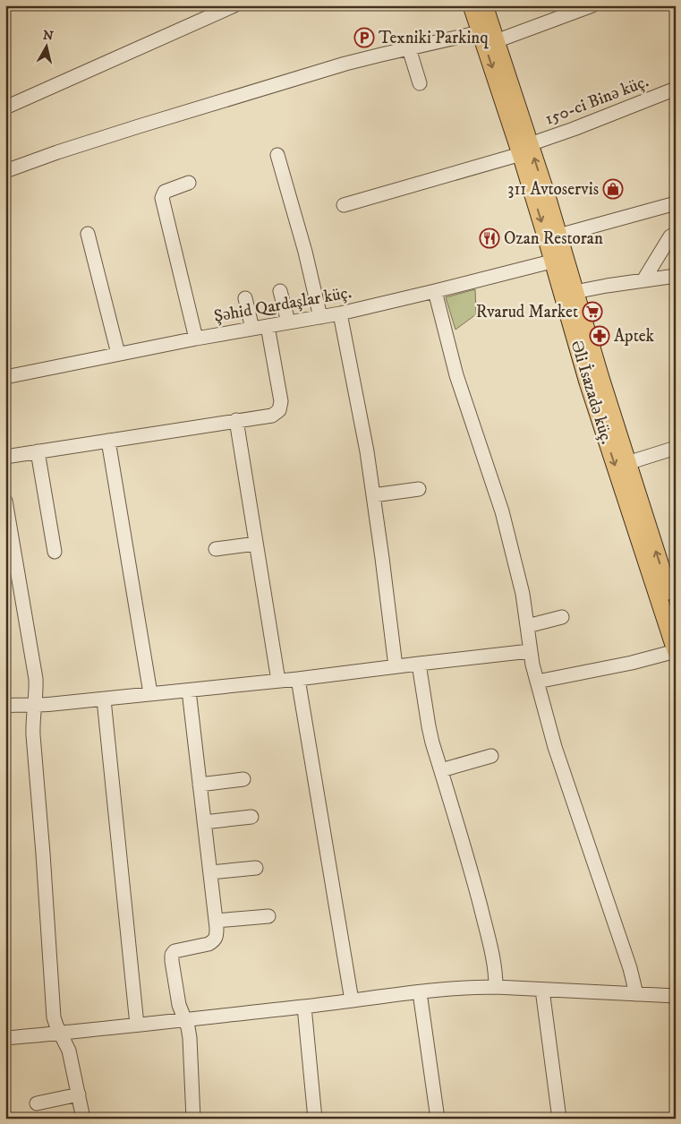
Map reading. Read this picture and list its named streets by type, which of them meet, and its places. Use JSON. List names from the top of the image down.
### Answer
{
  "streets": {
    "main road": ["Əli İsazadə küç."],
    "street": ["150-ci Binə küç.", "Şəhid Qardaşlar küç."]
  },
  "crossings": [
    ["150-ci Binə küç.", "Əli İsazadə küç."],
    ["Şəhid Qardaşlar küç.", "Əli İsazadə küç."]
  ],
  "places": {
    "parking": ["Texniki Parkinq"],
    "shop": ["311 Avtoservis"],
    "restaurant": ["Ozan Restoran"],
    "supermarket": ["Rvarud Market"],
    "pharmacy": ["Aptek"]
  },
  "north": "top"
}
